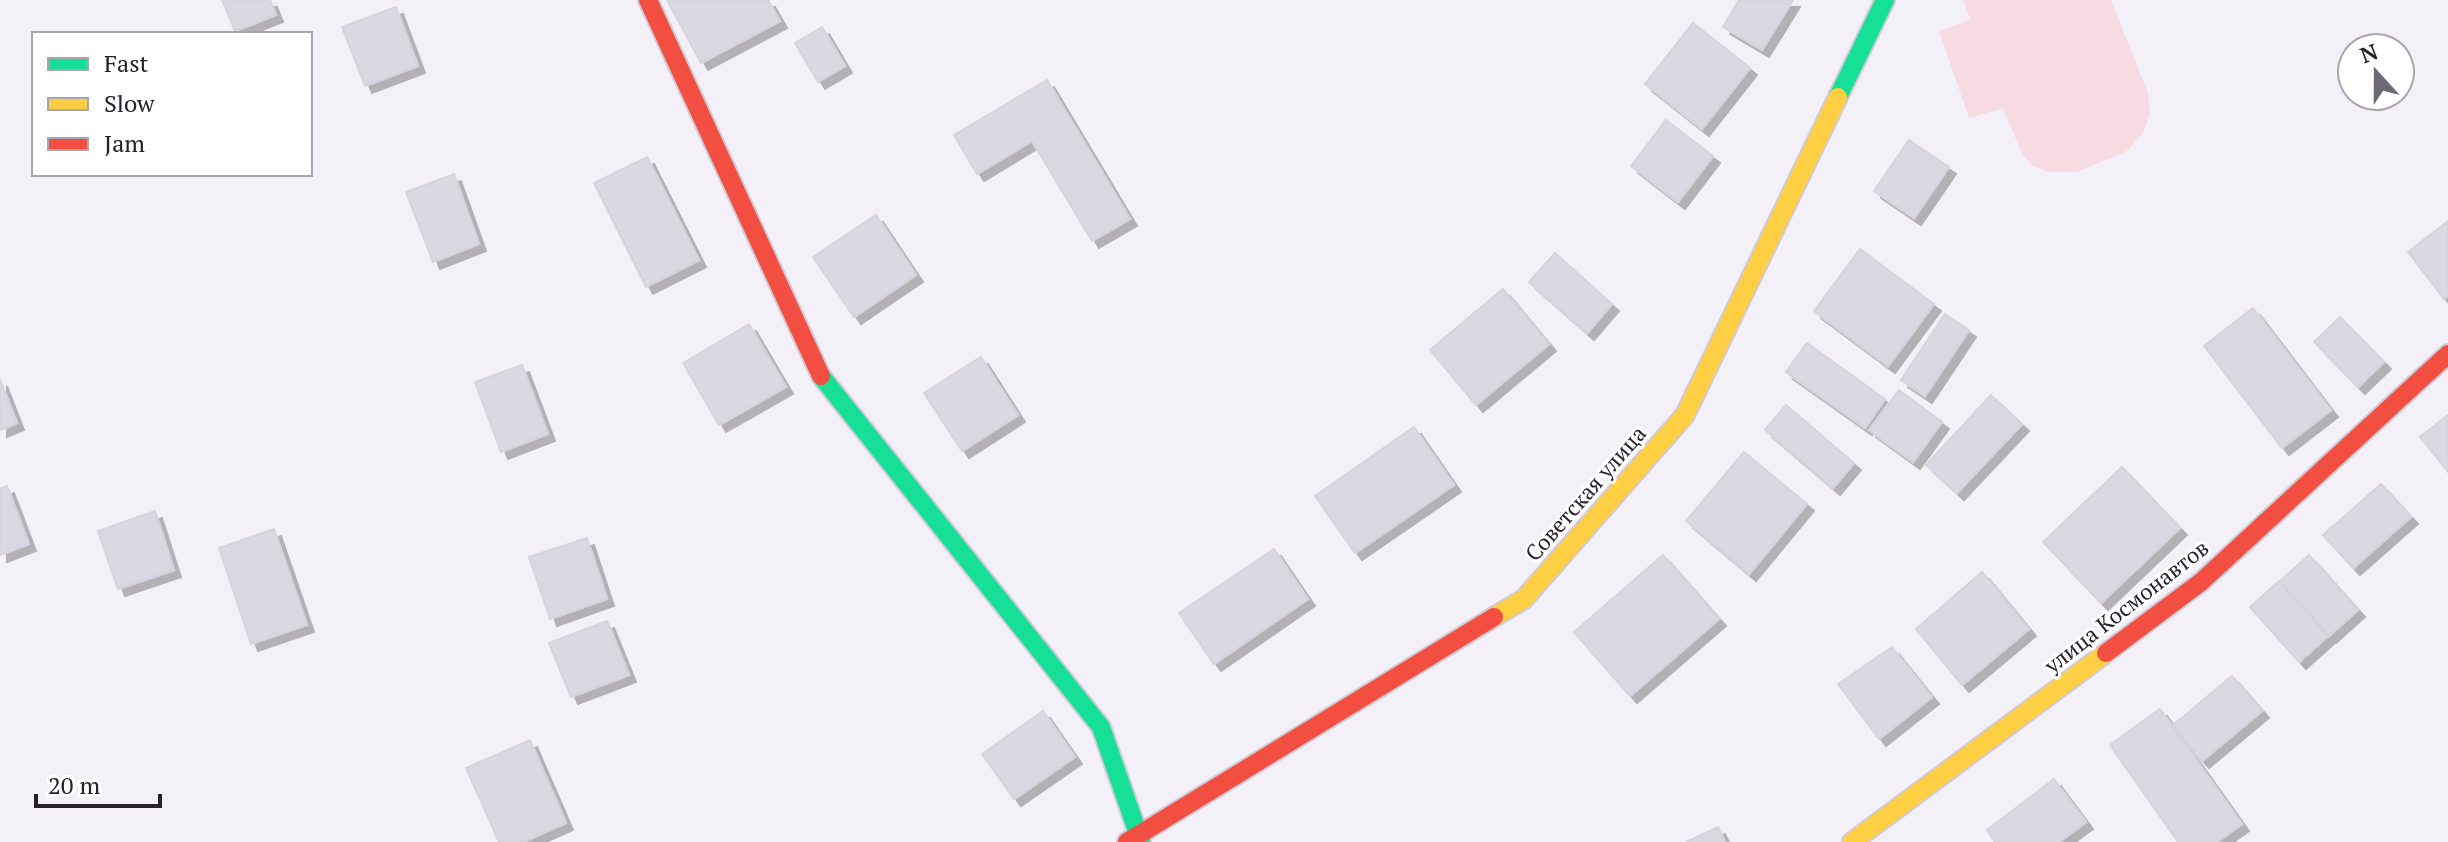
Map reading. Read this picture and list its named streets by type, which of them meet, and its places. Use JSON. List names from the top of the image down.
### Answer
{
  "streets": {
    "street": ["Советская улица", "улица Космонавтов"]
  },
  "legend": ["Fast", "Slow", "Jam"],
  "scale_bar": "20 m",
  "north": "top"
}
